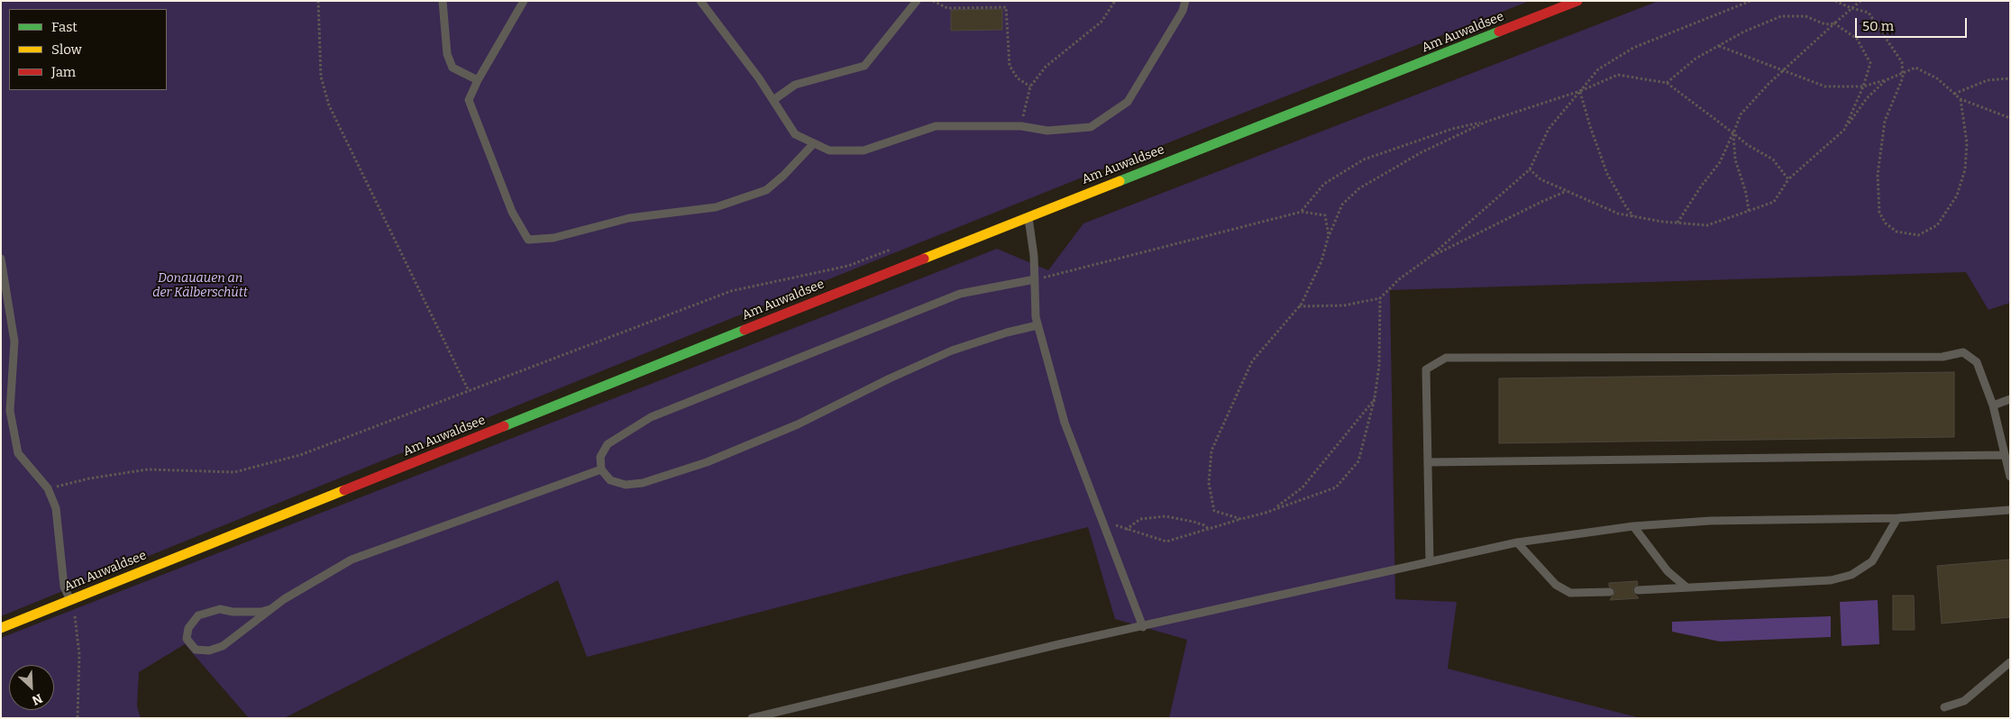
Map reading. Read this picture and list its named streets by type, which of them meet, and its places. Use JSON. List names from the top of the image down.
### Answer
{
  "streets": {
    "street": ["Am Auwaldsee"]
  },
  "parks": ["Donauauen an der Kälberschütt"],
  "legend": ["Fast", "Slow", "Jam"],
  "scale_bar": "50 m",
  "north": "bottom right"
}
